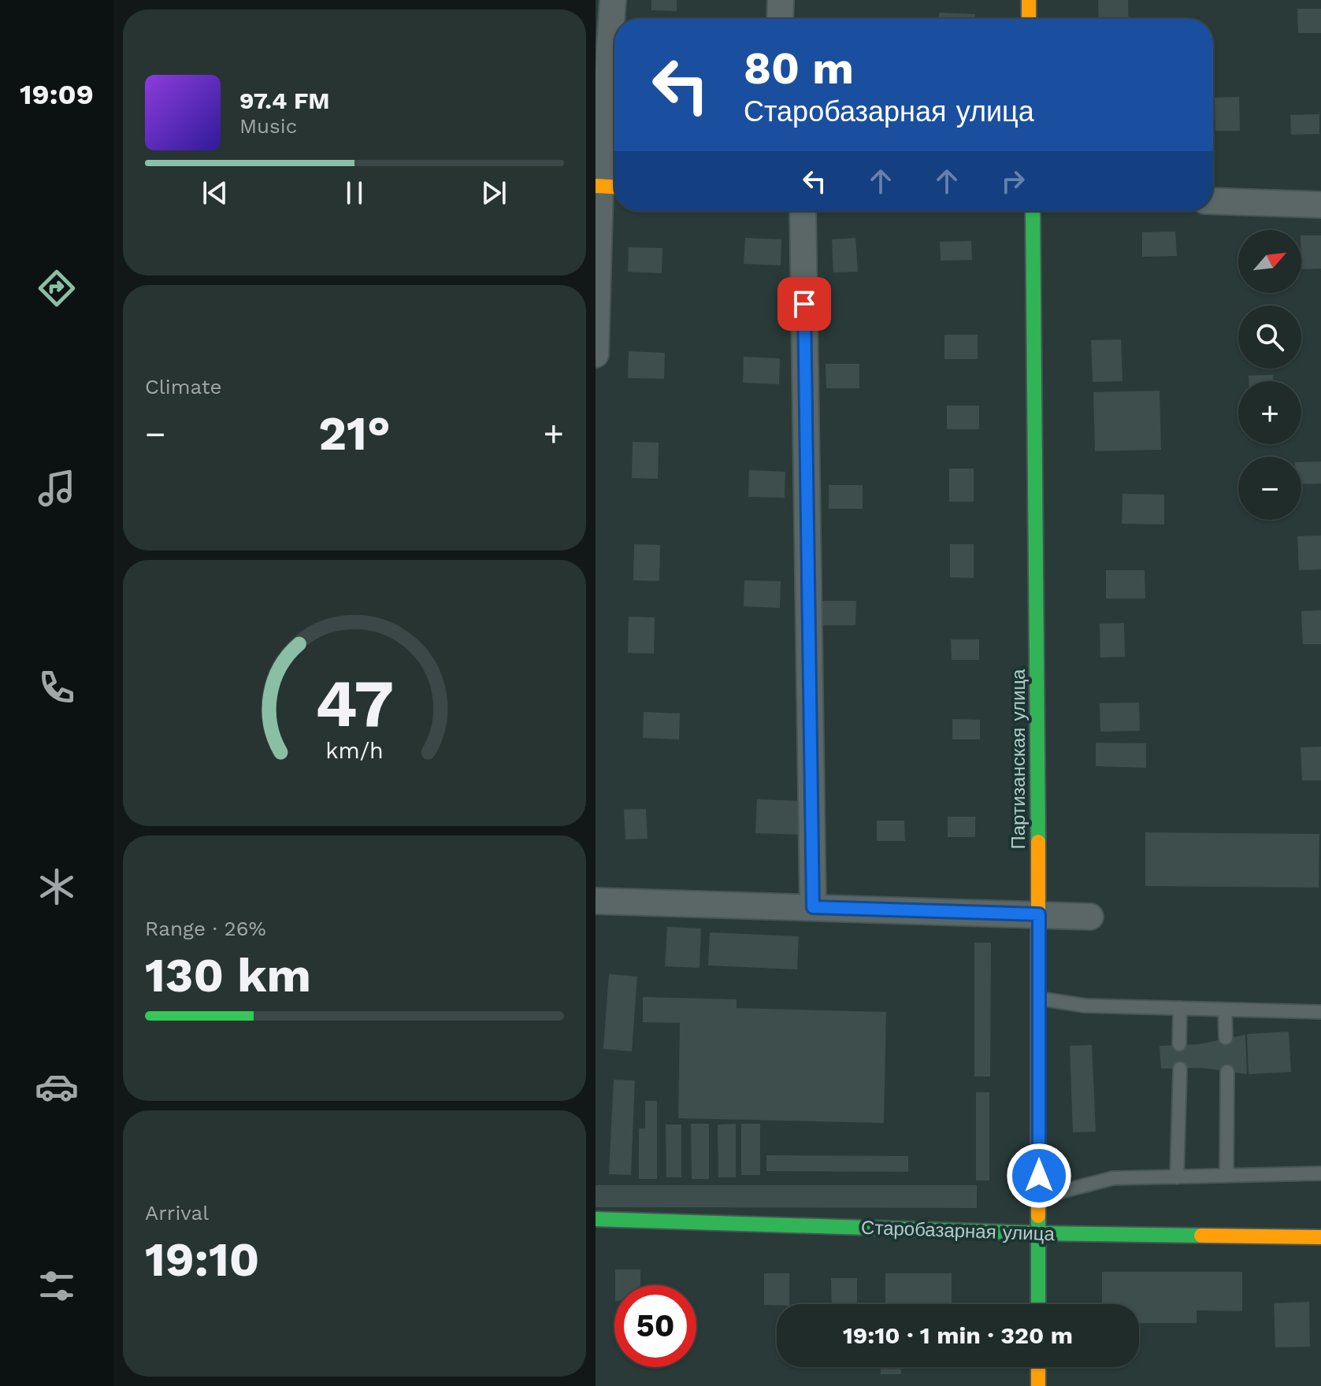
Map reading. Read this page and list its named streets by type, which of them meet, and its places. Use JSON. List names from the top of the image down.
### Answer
{
  "streets": {
    "main road": ["Партизанская улица", "Старобазарная улица"]
  },
  "crossings": [
    ["Партизанская улица", "Старобазарная улица"]
  ],
  "north": "top right",
  "page": {
    "tabs": "19:09",
    "turn": ["80 m", "Старобазарная улица"],
    "song": ["97.4 FM", "Music"],
    "map_buttons": ["+", "−"],
    "tile": [
      "Climate",
      ["Range · 26%", "130 km"],
      ["Arrival", "19:10"]
    ],
    "heat": ["−", "21°", "+"],
    "limit": "50",
    "trip": "19:10 · 1 min · 320 m",
    "gauge": ["47", "km/h"]
  }
}
